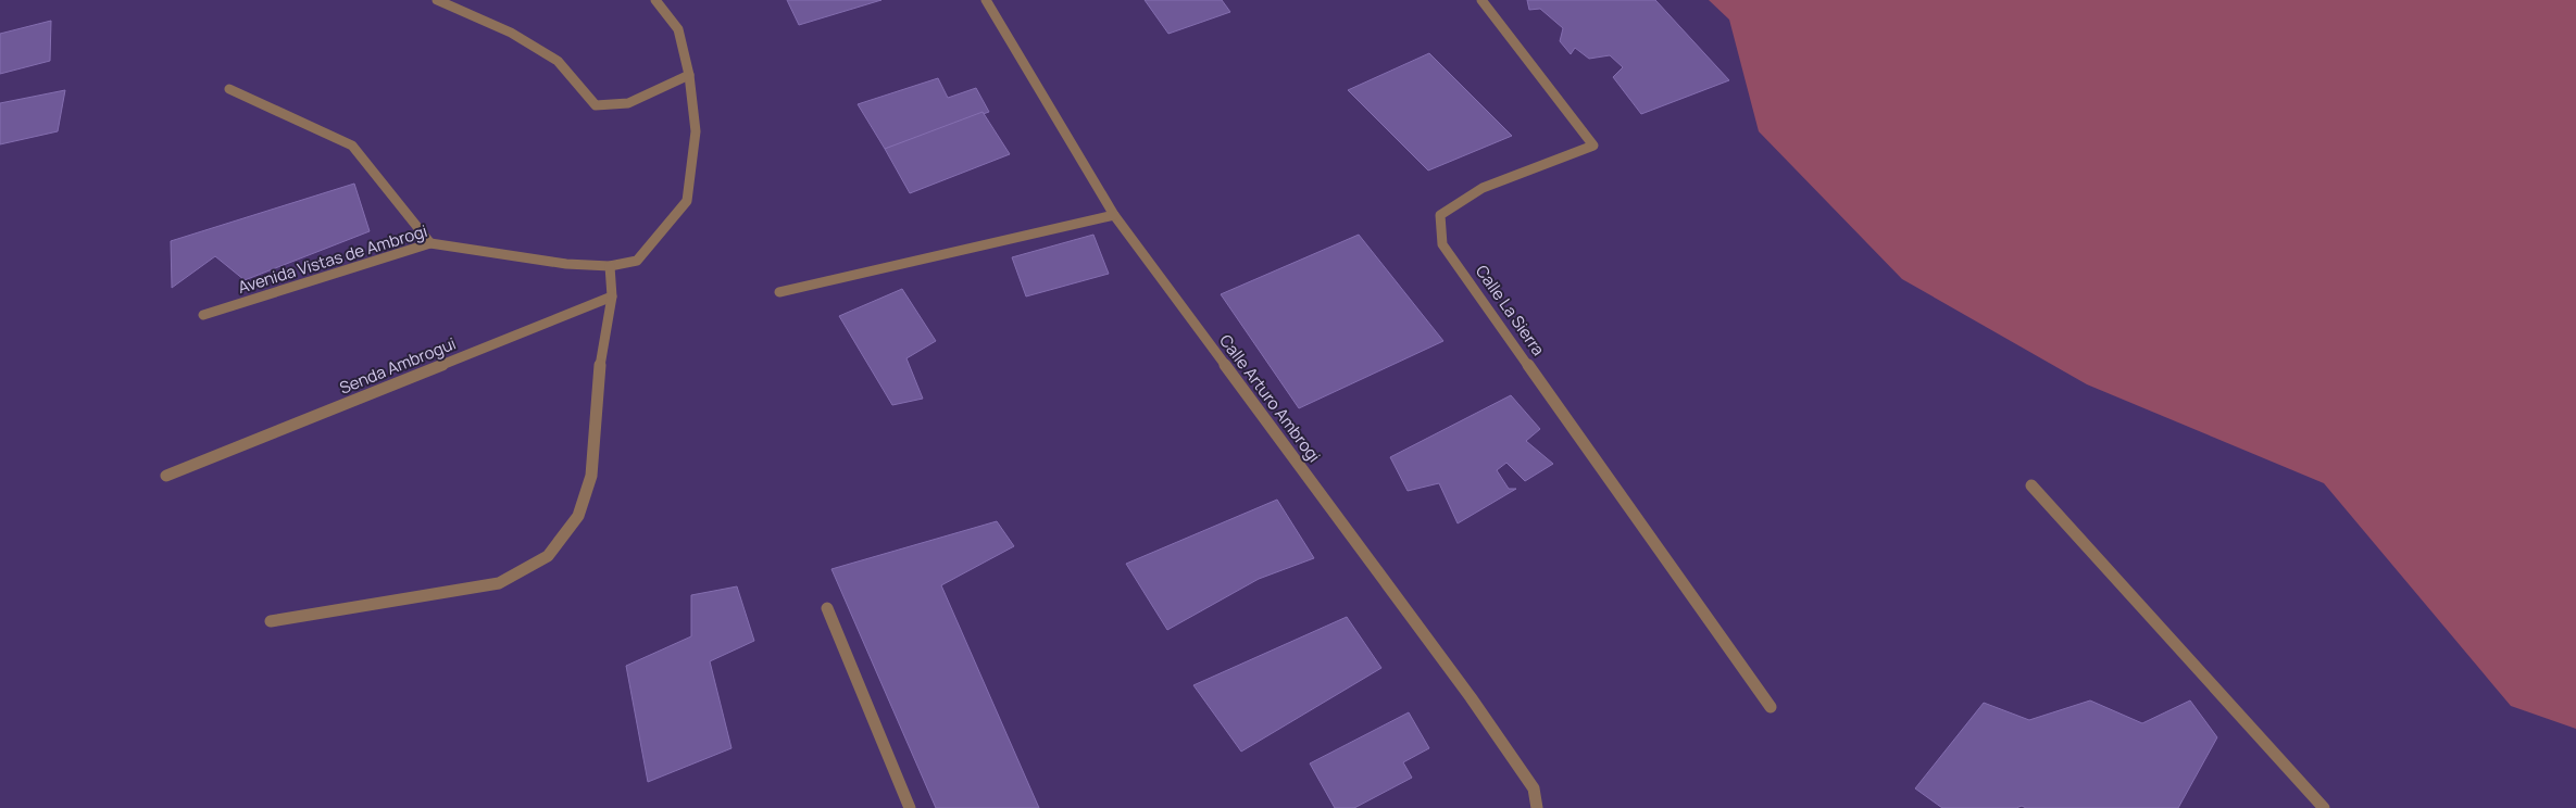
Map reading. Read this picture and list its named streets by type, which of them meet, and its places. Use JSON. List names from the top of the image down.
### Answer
{
  "streets": {
    "street": [
      "Avenida Vistas de Ambrogi",
      "Calle La Sierra",
      "Senda Ambrogui",
      "Calle Arturo Ambrogi"
    ]
  }
}
